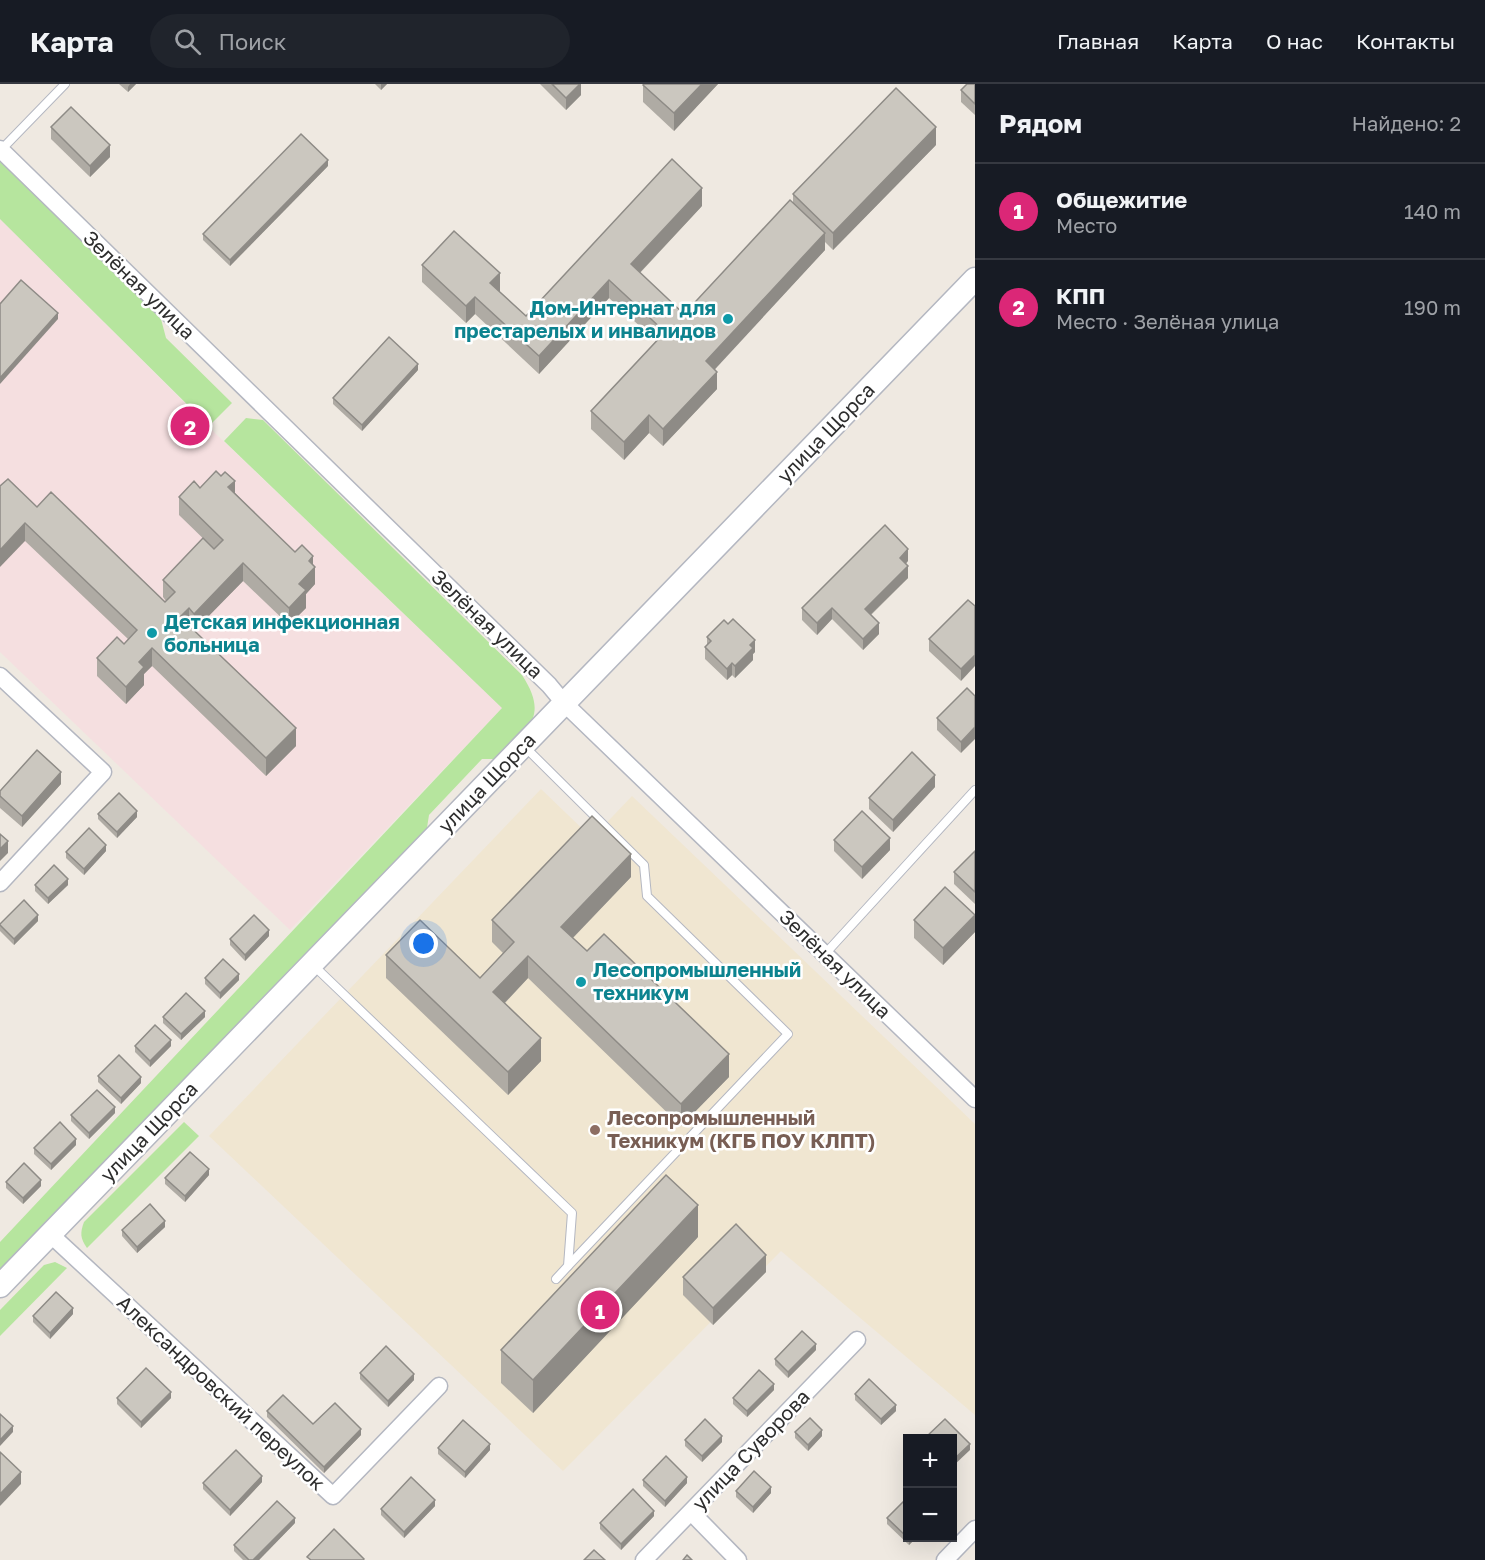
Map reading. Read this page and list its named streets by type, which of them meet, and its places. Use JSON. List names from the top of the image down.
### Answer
{
  "streets": {
    "street": [
      "Зелёная улица",
      "улица Щорса",
      "Александровский переулок",
      "улица Суворова"
    ]
  },
  "crossings": [
    ["Зелёная улица", "улица Щорса"],
    ["улица Щорса", "Александровский переулок"]
  ],
  "places": [
    "Дом-Интернат для престарелых и инвалидов",
    "Детская инфекционная больница",
    "Лесопромышленный техникум",
    "Лесопромышленный Техникум (КГБ ПОУ КЛПТ)"
  ],
  "page": {
    "header": "Карта",
    "search": "Поиск",
    "nav": [
      "Главная",
      "Карта",
      "О нас",
      "Контакты"
    ],
    "heading": ["Рядом", "Найдено: 2"],
    "list": [
      {
        "mark": "1",
        "name": "Общежитие",
        "note": "Место",
        "value": "140 m"
      },
      {
        "mark": "2",
        "name": "КПП",
        "note": "Место · Зелёная улица",
        "value": "190 m"
      }
    ],
    "pins": ["2", "1"],
    "map_buttons": ["+", "−"]
  }
}
